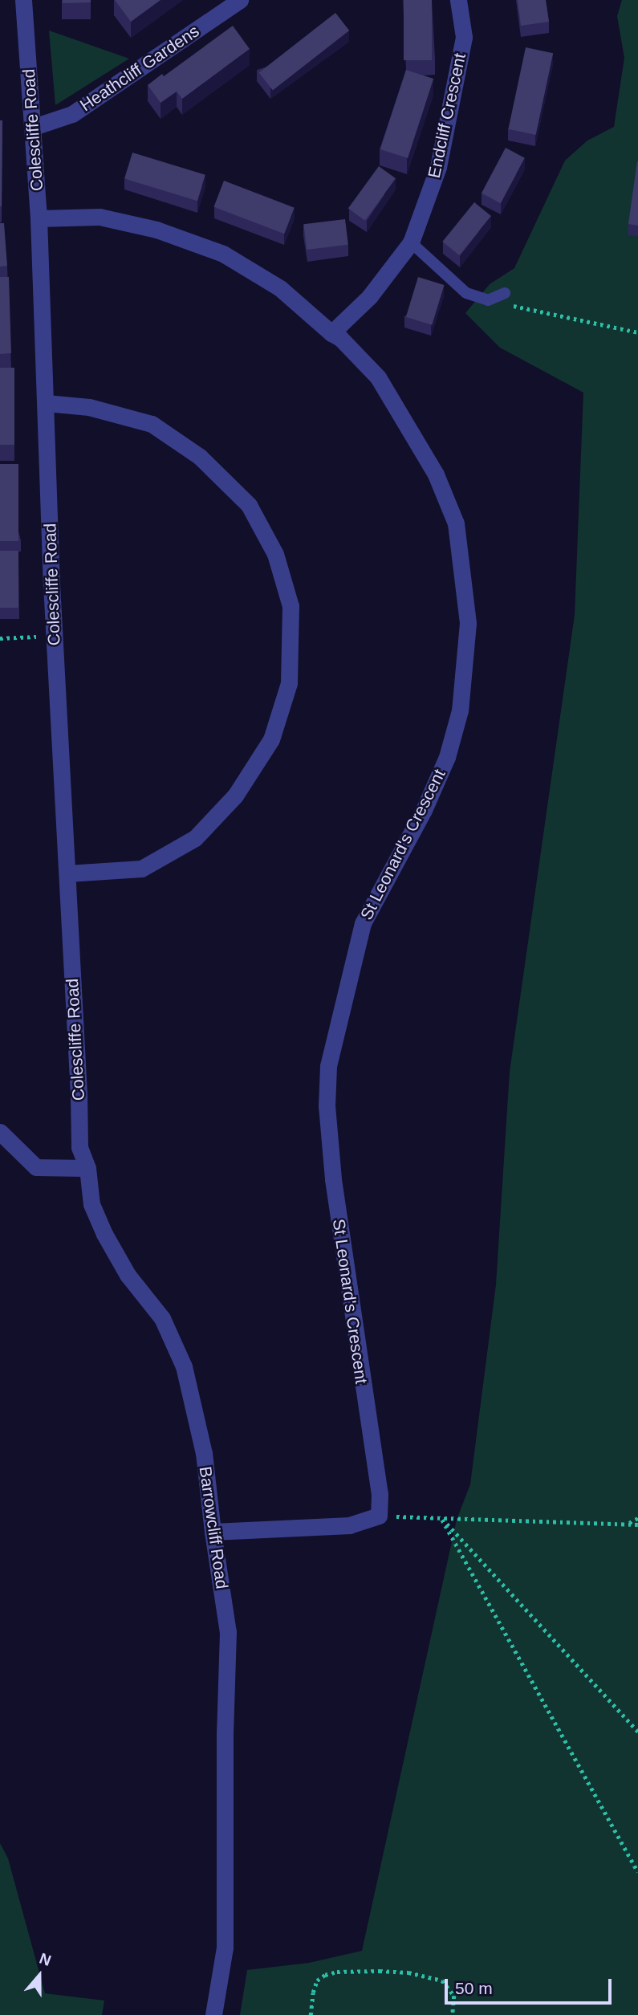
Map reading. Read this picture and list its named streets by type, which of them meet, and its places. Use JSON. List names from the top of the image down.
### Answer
{
  "streets": {
    "street": [
      "Heathcliff Gardens",
      "Endcliff Crescent",
      "Colescliffe Road",
      "St Leonard's Crescent",
      "Barrowcliff Road"
    ]
  },
  "crossings": [
    ["Heathcliff Gardens", "Colescliffe Road"],
    ["Endcliff Crescent", "St Leonard's Crescent"],
    ["Colescliffe Road", "St Leonard's Crescent"],
    ["Colescliffe Road", "Barrowcliff Road"]
  ],
  "scale_bar": "50 m",
  "north": "top"
}
